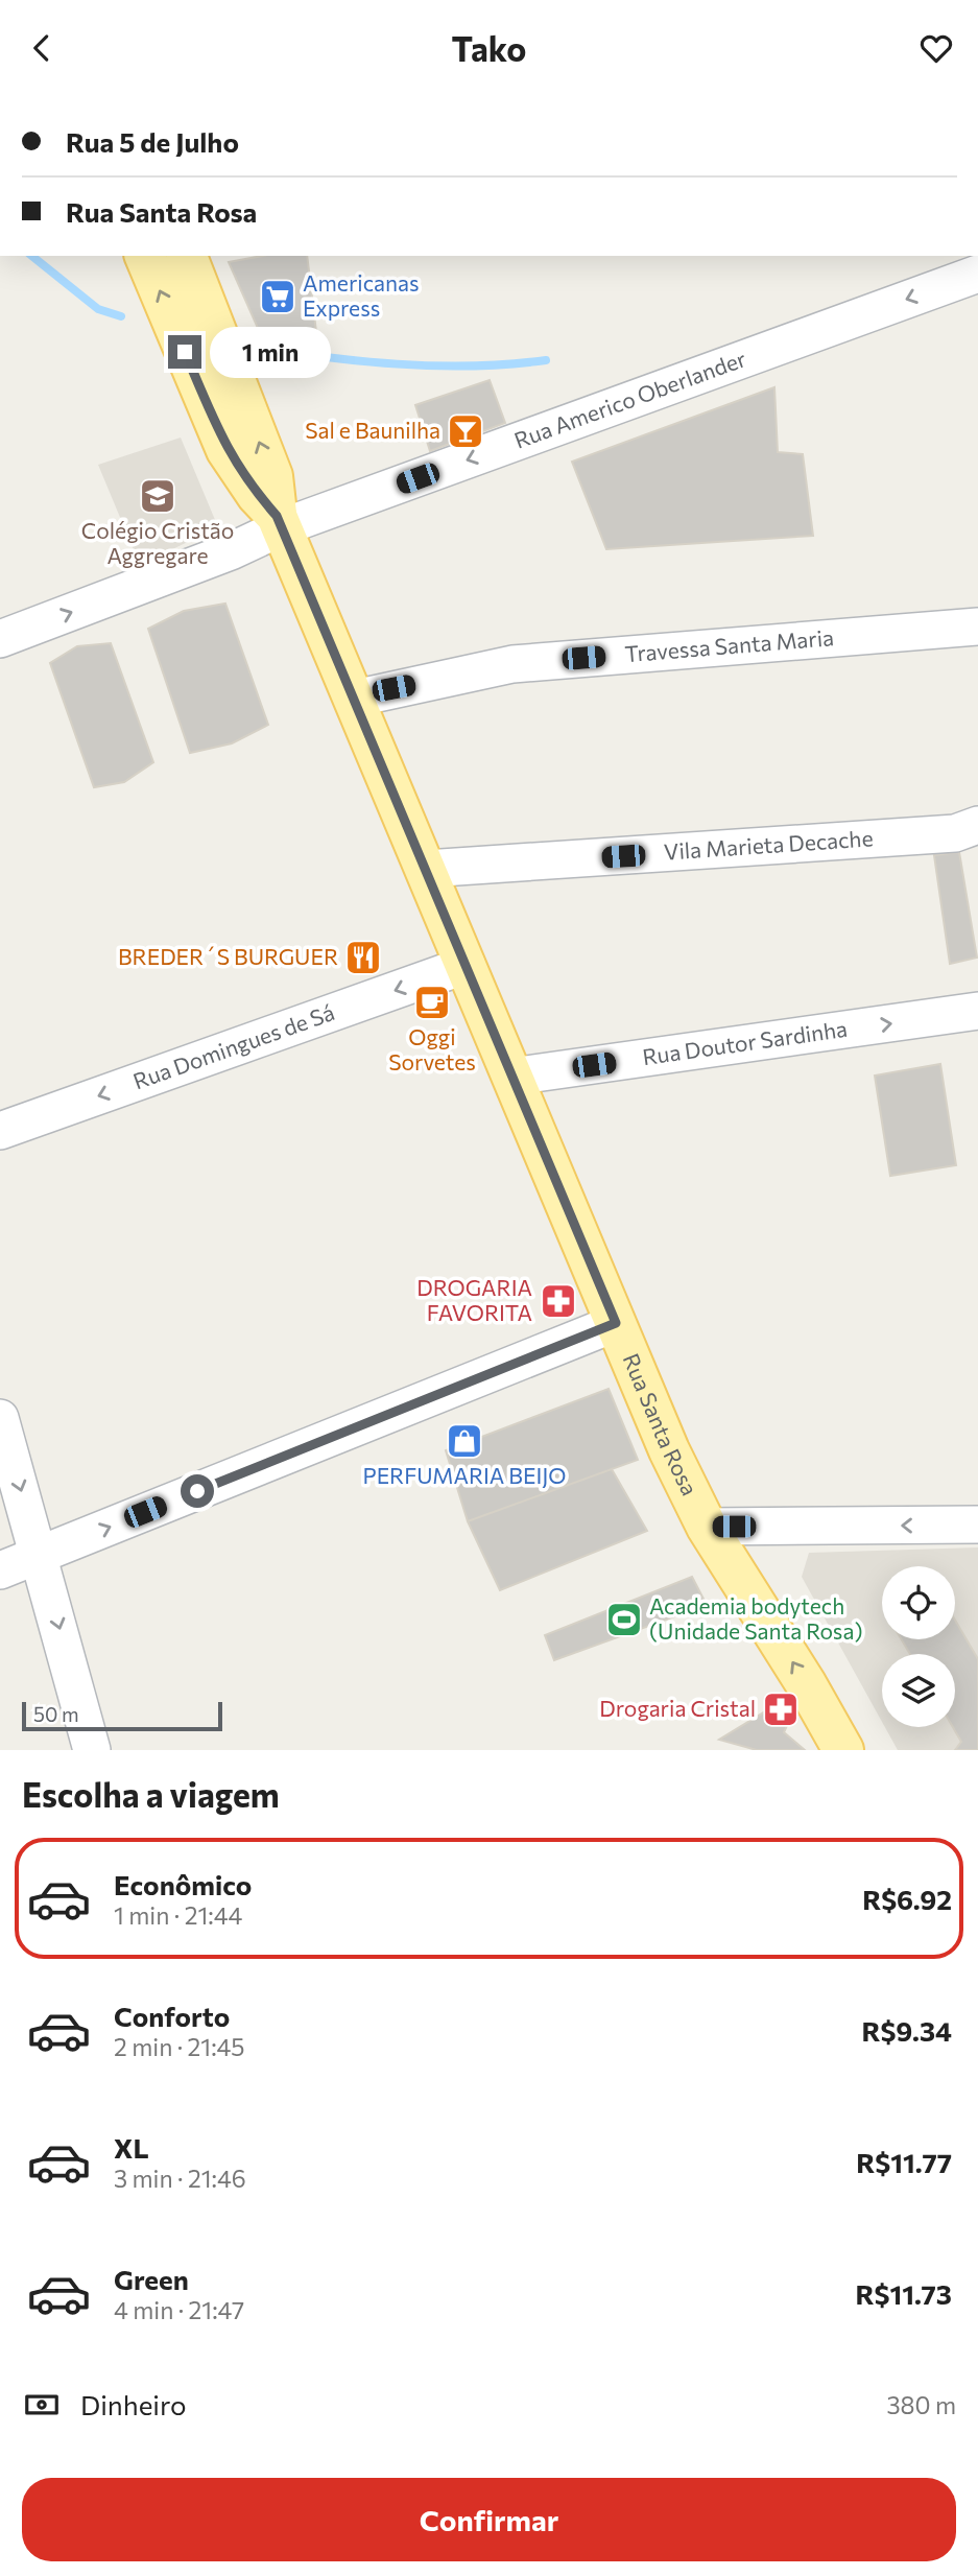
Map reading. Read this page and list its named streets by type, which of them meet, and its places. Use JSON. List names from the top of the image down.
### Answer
{
  "streets": {
    "main road": ["Rua Santa Rosa"],
    "street": [
      "Rua Americo Oberlander",
      "Travessa Santa Maria",
      "Vila Marieta Decache",
      "Rua Doutor Sardinha",
      "Rua Domingues de Sá"
    ]
  },
  "crossings": [
    ["Rua Americo Oberlander", "Rua Santa Rosa"],
    ["Travessa Santa Maria", "Rua Santa Rosa"],
    ["Vila Marieta Decache", "Rua Santa Rosa"],
    ["Rua Doutor Sardinha", "Rua Santa Rosa"],
    ["Rua Domingues de Sá", "Rua Santa Rosa"]
  ],
  "one_way": ["Rua Doutor Sardinha", "Rua Domingues de Sá", "Rua Santa Rosa"],
  "places": {
    "supermarket": ["Americanas Express"],
    "bar": ["Sal e Baunilha"],
    "school or university": ["Colégio Cristão Aggregare"],
    "restaurant": ["BREDER´S BURGUER"],
    "cafe": ["Oggi Sorvetes"],
    "pharmacy": ["DROGARIA FAVORITA", "Drogaria Cristal"],
    "shop": ["PERFUMARIA BEIJO"],
    "sports": ["Academia bodytech (Unidade Santa Rosa)"]
  },
  "scale_bar": "50 m",
  "page": {
    "header": "Tako",
    "banner": ["Rua 5 de Julho", "Rua Santa Rosa"],
    "bubble": "1 min",
    "scale": "50 m",
    "heading": "Escolha a viagem",
    "list": [
      {
        "name": "Econômico",
        "note": "1 min · 21:44",
        "value": "R$6.92"
      },
      {
        "name": "Conforto",
        "note": "2 min · 21:45",
        "value": "R$9.34"
      },
      {
        "name": "XL",
        "note": "3 min · 21:46",
        "value": "R$11.77"
      },
      {
        "name": "Green",
        "note": "4 min · 21:47",
        "value": "R$11.73"
      }
    ],
    "pay": ["Dinheiro", "380 m"],
    "buttons": "Confirmar"
  }
}
